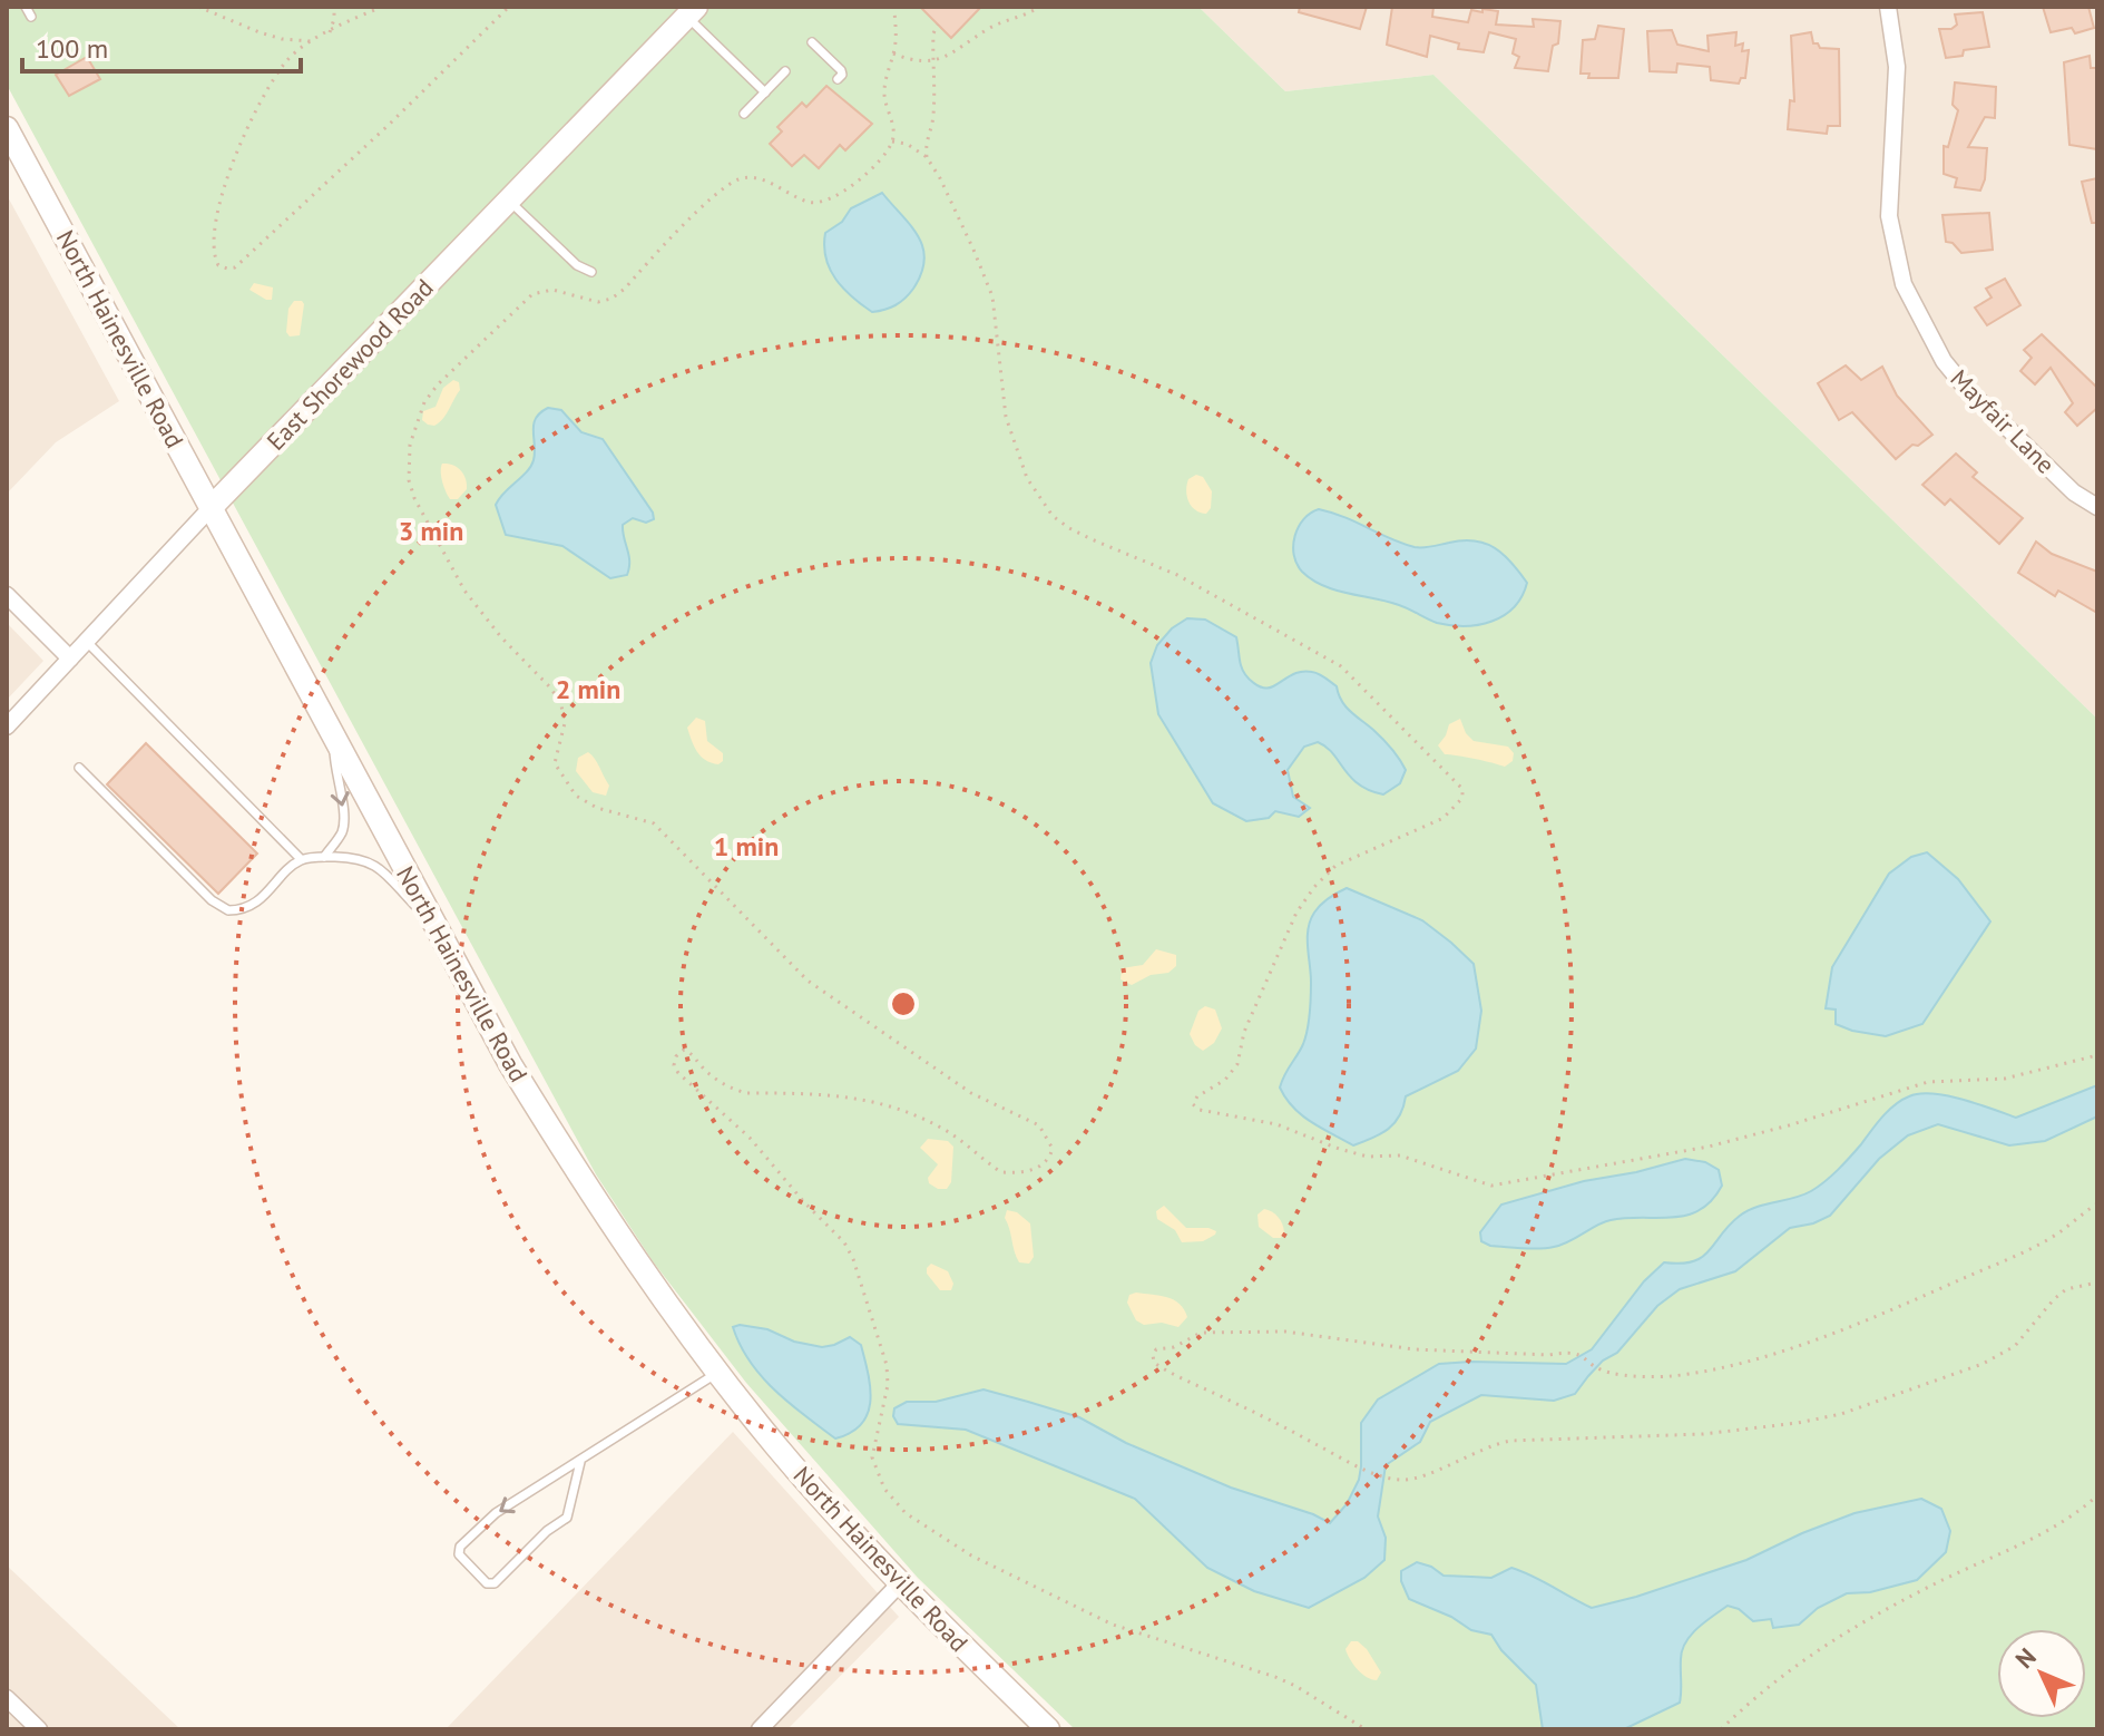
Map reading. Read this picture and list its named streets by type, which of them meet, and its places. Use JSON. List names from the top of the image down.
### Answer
{
  "streets": {
    "main road": ["North Hainesville Road", "East Shorewood Road"],
    "street": ["Mayfair Lane"]
  },
  "crossings": [
    ["North Hainesville Road", "East Shorewood Road"]
  ],
  "scale_bar": "100 m",
  "north": "top left",
  "rings": ["3 min", "2 min", "1 min"]
}
